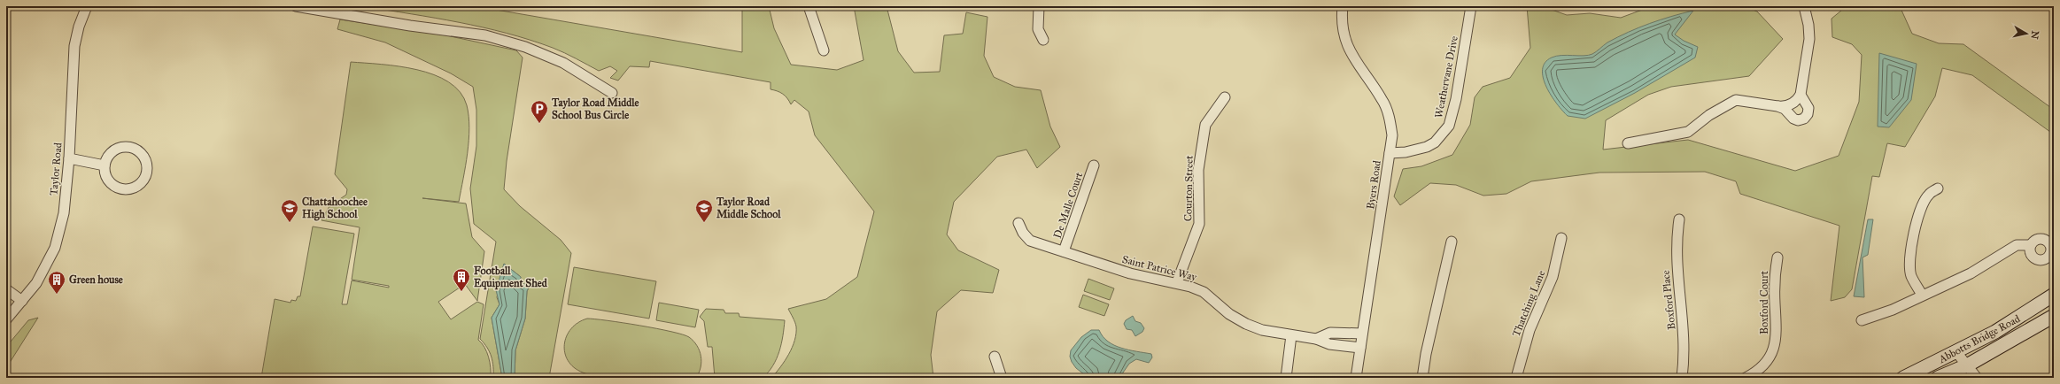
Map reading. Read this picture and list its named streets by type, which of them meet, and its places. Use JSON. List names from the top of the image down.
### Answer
{
  "streets": {
    "main road": ["Abbotts Bridge Road"],
    "street": [
      "Weathervane Drive",
      "Taylor Road",
      "Byers Road",
      "Courton Street",
      "De Malle Court",
      "Saint Patrice Way",
      "Boxford Place",
      "Boxford Court",
      "Thatching Lane"
    ]
  },
  "crossings": [
    ["Weathervane Drive", "Byers Road"],
    ["Byers Road", "Saint Patrice Way"],
    ["Courton Street", "Saint Patrice Way"],
    ["De Malle Court", "Saint Patrice Way"]
  ],
  "places": {
    "parking": ["Taylor Road Middle School Bus Circle"],
    "school or university": ["Chattahoochee High School", "Taylor Road Middle School"],
    "building": ["Football Equipment Shed", "Green house"]
  },
  "north": "right"
}
